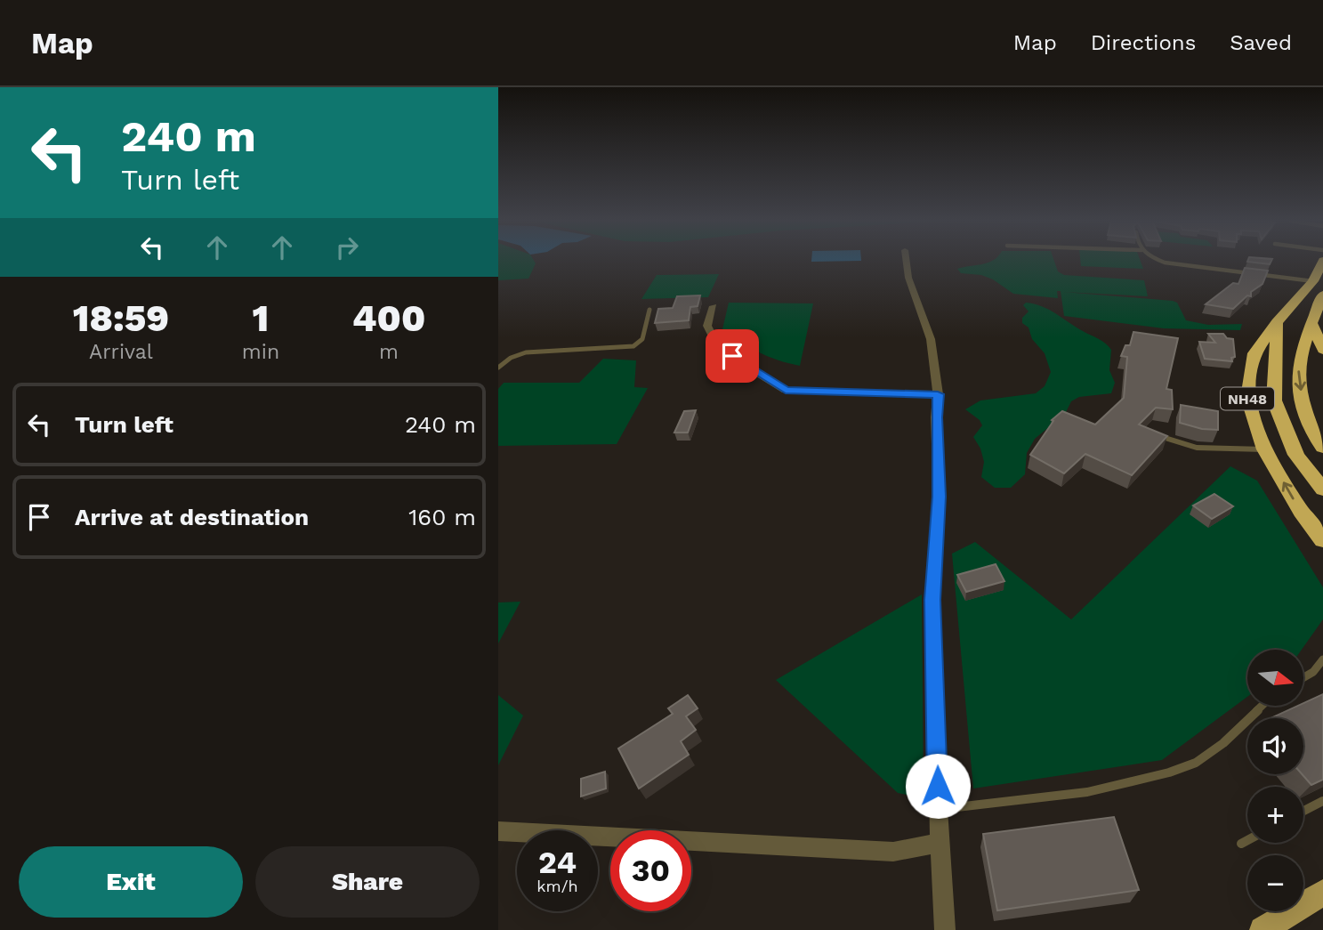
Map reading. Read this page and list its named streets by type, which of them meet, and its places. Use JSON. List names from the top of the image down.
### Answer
{
  "streets": {
    "highway": ["NH48"]
  },
  "north": "right",
  "page": {
    "header": "Map",
    "nav": ["Map", "Directions", "Saved"],
    "turn": ["240 m", "Turn left"],
    "eta": [
      "18:59",
      "Arrival",
      "1",
      "min",
      "400",
      "m"
    ],
    "list": [
      {
        "name": "Turn left",
        "value": "240 m"
      },
      {
        "name": "Arrive at destination",
        "value": "160 m"
      }
    ],
    "map_buttons": ["+", "−"],
    "speed": "24 km/h",
    "limit": "30",
    "buttons": ["Exit", "Share"]
  }
}
